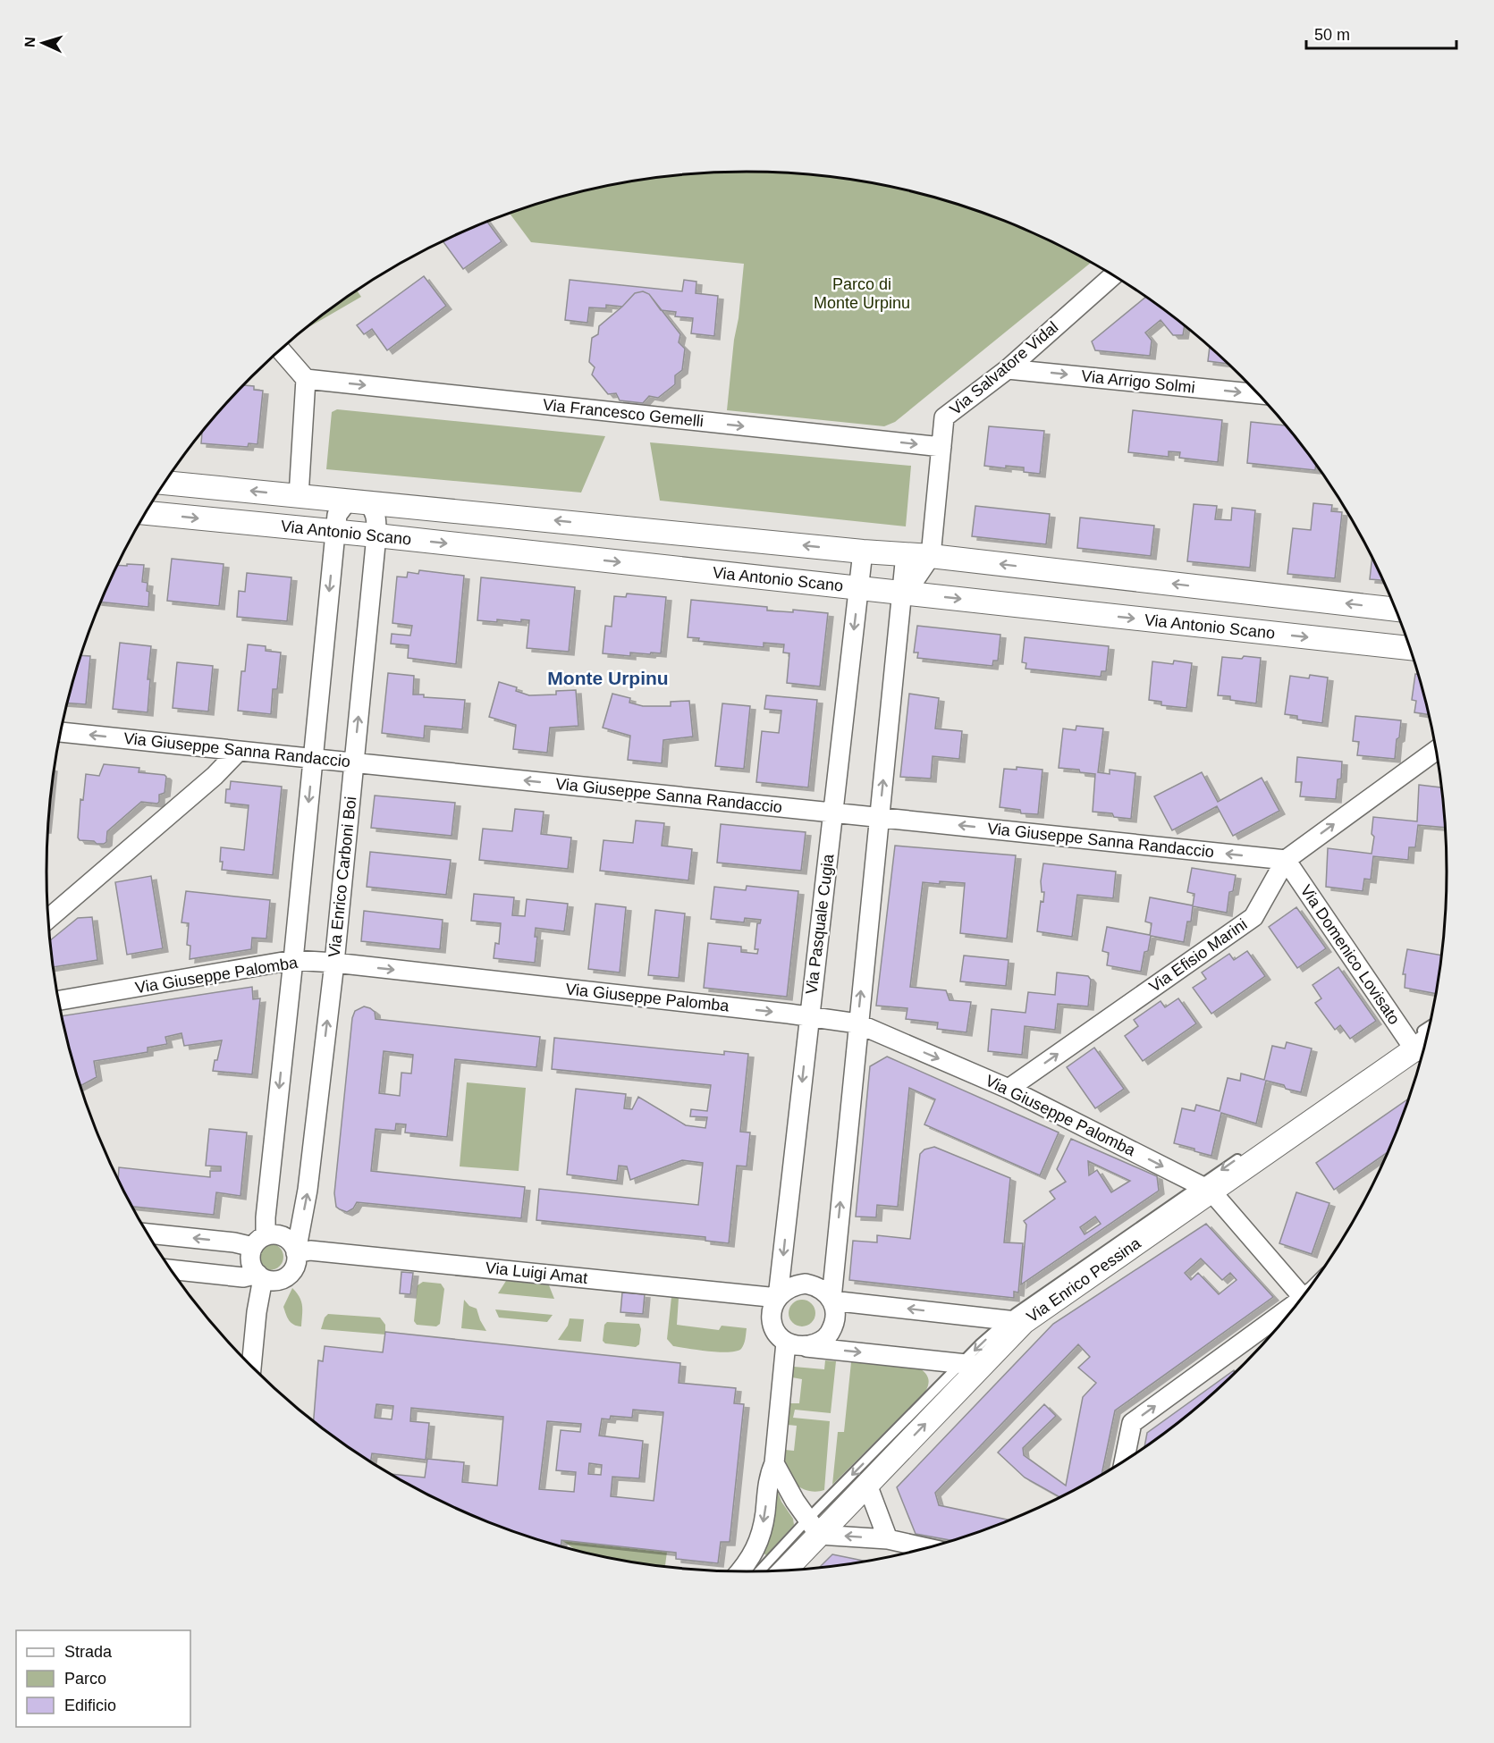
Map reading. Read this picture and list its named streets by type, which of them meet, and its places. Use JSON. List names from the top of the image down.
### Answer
{
  "streets": {
    "street": [
      "Via Salvatore Vidal",
      "Via Arrigo Solmi",
      "Via Francesco Gemelli",
      "Via Antonio Scano",
      "Via Giuseppe Sanna Randaccio",
      "Via Enrico Carboni Boi",
      "Via Pasquale Cugia",
      "Via Domenico Lovisato",
      "Via Efisio Marini",
      "Via Giuseppe Palomba",
      "Via Luigi Amat",
      "Via Enrico Pessina"
    ]
  },
  "crossings": [
    ["Via Salvatore Vidal", "Via Arrigo Solmi"],
    ["Via Salvatore Vidal", "Via Francesco Gemelli"],
    ["Via Salvatore Vidal", "Via Antonio Scano"],
    ["Via Antonio Scano", "Via Enrico Carboni Boi"],
    ["Via Antonio Scano", "Via Pasquale Cugia"],
    ["Via Giuseppe Sanna Randaccio", "Via Enrico Carboni Boi"],
    ["Via Giuseppe Sanna Randaccio", "Via Pasquale Cugia"],
    ["Via Giuseppe Sanna Randaccio", "Via Domenico Lovisato"],
    ["Via Giuseppe Sanna Randaccio", "Via Efisio Marini"],
    ["Via Enrico Carboni Boi", "Via Giuseppe Palomba"],
    ["Via Enrico Carboni Boi", "Via Luigi Amat"],
    ["Via Pasquale Cugia", "Via Giuseppe Palomba"],
    ["Via Pasquale Cugia", "Via Luigi Amat"],
    ["Via Domenico Lovisato", "Via Efisio Marini"],
    ["Via Domenico Lovisato", "Via Enrico Pessina"],
    ["Via Efisio Marini", "Via Giuseppe Palomba"],
    ["Via Giuseppe Palomba", "Via Enrico Pessina"]
  ],
  "one_way": [
    "Via Arrigo Solmi",
    "Via Francesco Gemelli",
    "Via Giuseppe Sanna Randaccio",
    "Via Efisio Marini",
    "Via Giuseppe Palomba"
  ],
  "districts": ["Monte Urpinu"],
  "parks": ["Parco di Monte Urpinu"],
  "legend": ["Strada", "Parco", "Edificio"],
  "scale_bar": "50 m",
  "north": "left"
}
